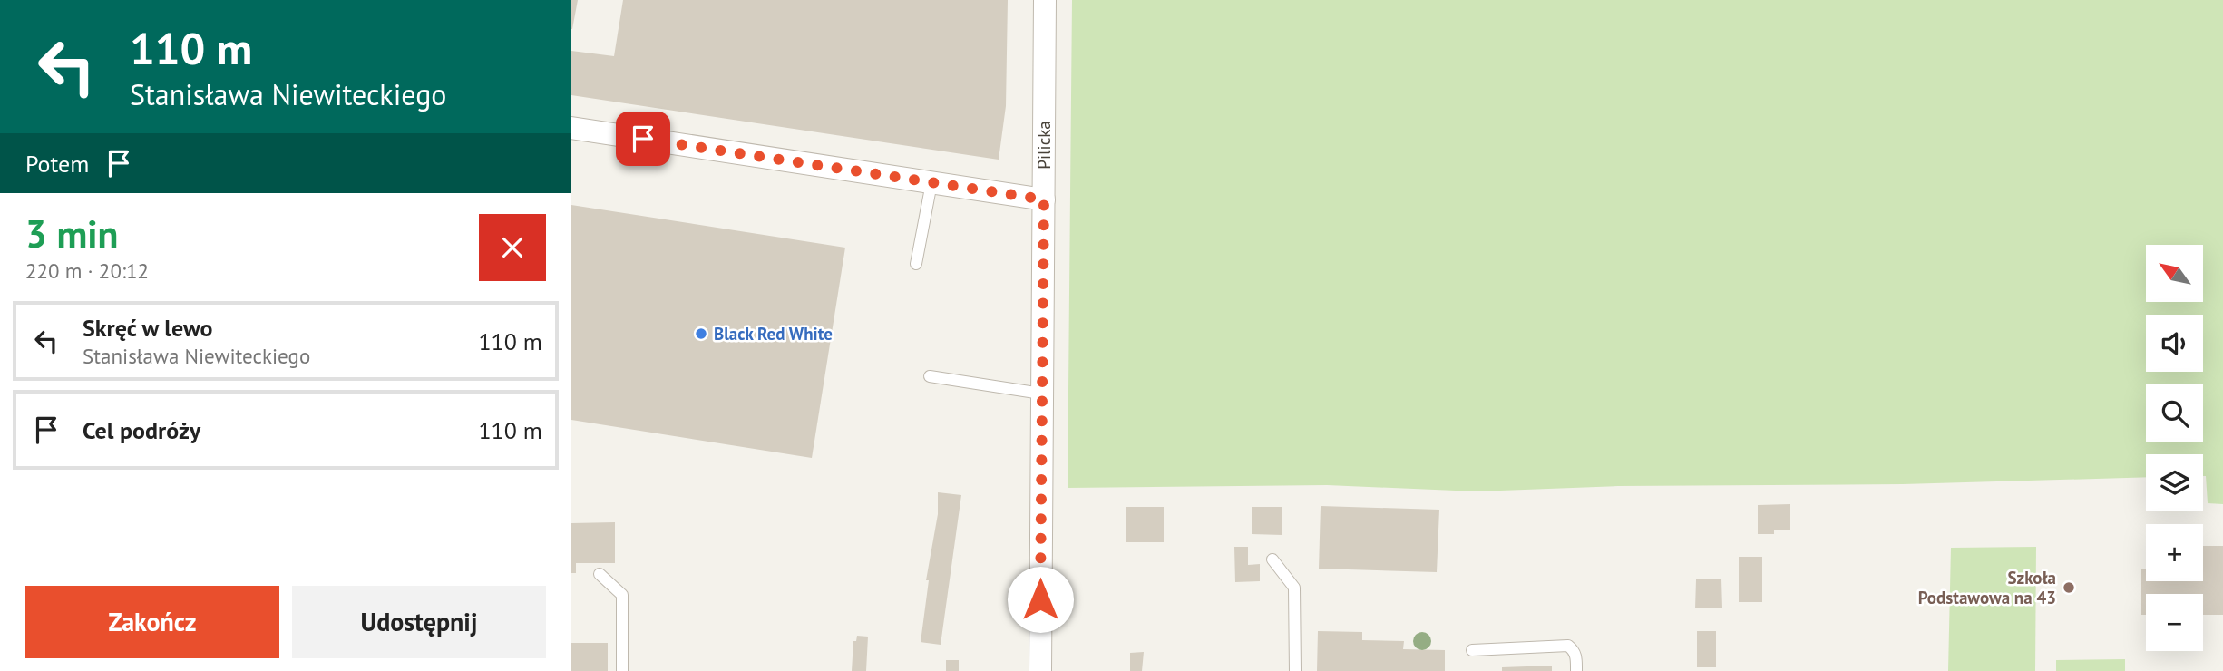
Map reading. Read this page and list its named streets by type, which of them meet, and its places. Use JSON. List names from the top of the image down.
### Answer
{
  "streets": {
    "street": ["Pilicka"]
  },
  "places": ["Black Red White", "Szkoła Podstawowa na 43"],
  "north": "top left",
  "page": {
    "turn": ["110 m", "Stanisława Niewiteckiego"],
    "then": "Potem",
    "heading": ["3 min", "220 m · 20:12"],
    "map_buttons": ["+", "−"],
    "list": [
      {
        "name": "Skręć w lewo",
        "note": "Stanisława Niewiteckiego",
        "value": "110 m"
      },
      {
        "name": "Cel podróży",
        "value": "110 m"
      }
    ],
    "buttons": ["Zakończ", "Udostępnij"]
  }
}
